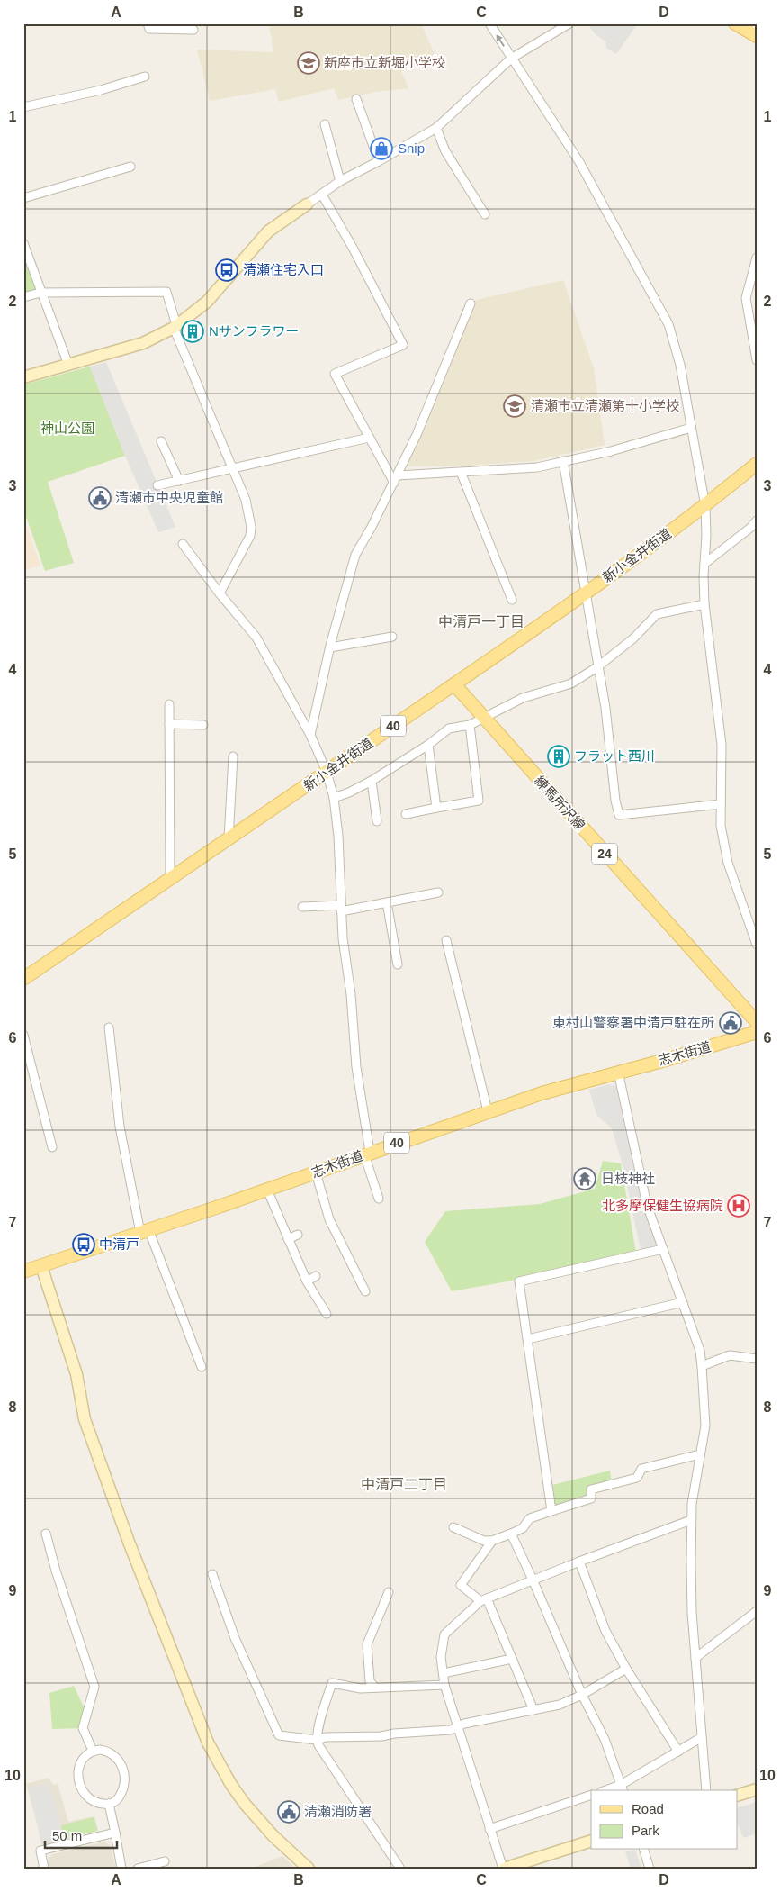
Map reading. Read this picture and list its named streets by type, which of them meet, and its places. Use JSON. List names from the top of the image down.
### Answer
{
  "streets": {
    "main road": [
      "新小金井街道",
      "40",
      "練馬所沢線",
      "24",
      "志木街道"
    ]
  },
  "crossings": [
    ["新小金井街道", "練馬所沢線"]
  ],
  "districts": ["中清戸一丁目", "中清戸二丁目"],
  "parks": ["神山公園"],
  "places": {
    "school or university": ["新座市立新堀小学校", "清瀬市立清瀬第十小学校"],
    "shop": ["Snip"],
    "bus stop": ["清瀬住宅入口", "中清戸"],
    "building": ["Nサンフラワー", "フラット西川"],
    "public building": ["清瀬市中央児童館", "東村山警察署中清戸駐在所", "清瀬消防署"],
    "temple": ["日枝神社"],
    "hospital": ["北多摩保健生協病院"]
  },
  "legend": ["Road", "Park"],
  "scale_bar": "50 m",
  "grid": {
    "columns": [
      "A",
      "B",
      "C",
      "D"
    ],
    "rows": [
      "1",
      "2",
      "3",
      "4",
      "5",
      "6",
      "7",
      "8",
      "9",
      "10"
    ]
  }
}
